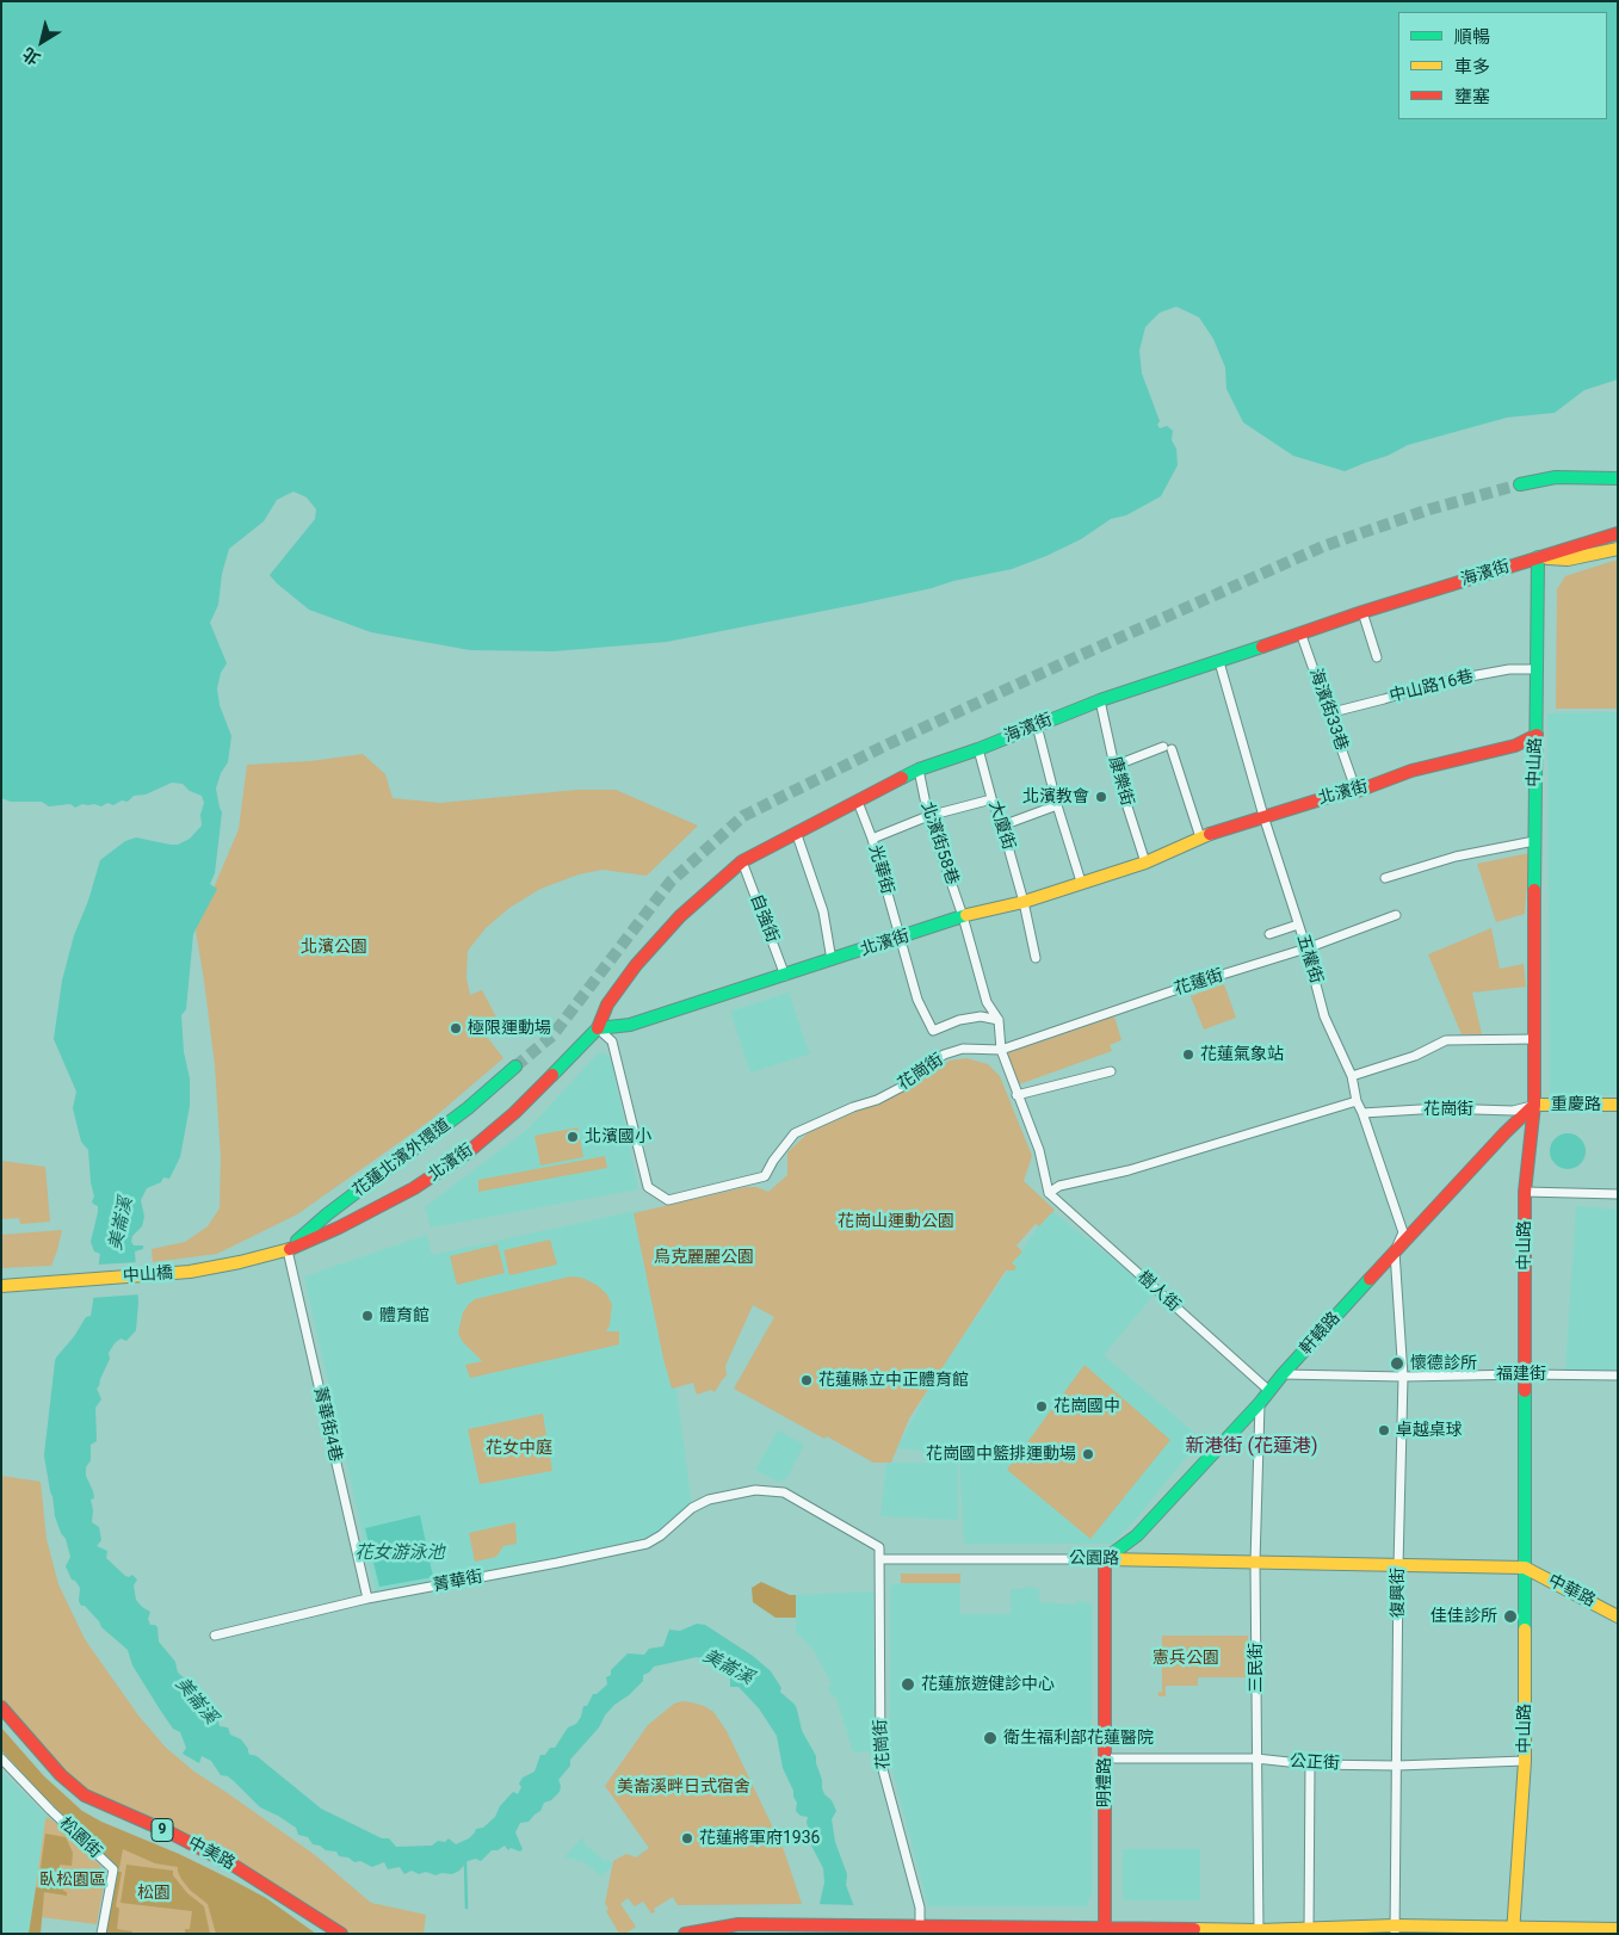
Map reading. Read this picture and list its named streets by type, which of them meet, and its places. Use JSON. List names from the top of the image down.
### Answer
{
  "streets": {
    "main road": [
      "海濱街",
      "中山路",
      "北濱街",
      "重慶路",
      "花蓮北濱外環道",
      "中山橋",
      "軒轅路",
      "公園路",
      "中華路",
      "明禮路",
      "9",
      "中美路"
    ],
    "street": [
      "中山路16巷",
      "海濱街33巷",
      "康樂街",
      "大廈街",
      "北濱街58巷",
      "光華街",
      "自強街",
      "五權街",
      "花蓮街",
      "花崗街",
      "樹人街",
      "福建街",
      "菁華街4巷",
      "菁華街",
      "復興街",
      "三民街",
      "公正街",
      "松園街"
    ]
  },
  "crossings": [
    ["海濱街", "海濱街33巷"],
    ["海濱街", "中山路"],
    ["海濱街", "康樂街"],
    ["海濱街", "北濱街"],
    ["海濱街", "大廈街"],
    ["海濱街", "北濱街58巷"],
    ["海濱街", "光華街"],
    ["海濱街", "自強街"],
    ["海濱街", "五權街"],
    ["海濱街", "花崗街"],
    ["中山路16巷", "海濱街33巷"],
    ["中山路16巷", "中山路"],
    ["海濱街33巷", "北濱街"],
    ["中山路", "北濱街"],
    ["中山路", "花崗街"],
    ["中山路", "重慶路"],
    ["中山路", "軒轅路"],
    ["中山路", "福建街"],
    ["中山路", "公園路"],
    ["中山路", "中華路"],
    ["中山路", "公正街"],
    ["康樂街", "北濱街"],
    ["北濱街", "大廈街"],
    ["北濱街", "北濱街58巷"],
    ["北濱街", "光華街"],
    ["北濱街", "自強街"],
    ["北濱街", "五權街"],
    ["北濱街", "花崗街"],
    ["北濱街", "花蓮北濱外環道"],
    ["北濱街", "中山橋"],
    ["北濱街", "菁華街4巷"],
    ["北濱街58巷", "光華街"],
    ["五權街", "花蓮街"],
    ["五權街", "花崗街"],
    ["五權街", "軒轅路"],
    ["五權街", "復興街"],
    ["花蓮街", "花崗街"],
    ["花崗街", "重慶路"],
    ["花崗街", "軒轅路"],
    ["花崗街", "公園路"],
    ["花崗街", "菁華街"],
    ["重慶路", "軒轅路"],
    ["花蓮北濱外環道", "菁華街4巷"],
    ["樹人街", "軒轅路"],
    ["軒轅路", "福建街"],
    ["軒轅路", "公園路"],
    ["軒轅路", "復興街"],
    ["軒轅路", "三民街"],
    ["軒轅路", "明禮路"],
    ["福建街", "復興街"],
    ["菁華街4巷", "菁華街"],
    ["公園路", "菁華街"],
    ["公園路", "中華路"],
    ["公園路", "復興街"],
    ["公園路", "三民街"],
    ["公園路", "明禮路"],
    ["復興街", "公正街"],
    ["三民街", "公正街"],
    ["公正街", "明禮路"]
  ],
  "districts": ["新港街 (花蓮港)"],
  "water": ["美崙溪", "花女游泳池"],
  "parks": [
    "北濱公園",
    "花崗山運動公園",
    "烏克麗麗公園",
    "花女中庭",
    "憲兵公園",
    "美崙溪畔日式宿舍",
    "臥松園區",
    "松園"
  ],
  "places": [
    "北濱教會",
    "極限運動場",
    "花蓮氣象站",
    "北濱國小",
    "體育館",
    "懷德診所",
    "花蓮縣立中正體育館",
    "花崗國中",
    "卓越桌球",
    "花崗國中籃排運動場",
    "佳佳診所",
    "花蓮旅遊健診中心",
    "衛生福利部花蓮醫院",
    "花蓮將軍府1936"
  ],
  "legend": ["順暢", "車多", "壅塞"],
  "north": "bottom left"
}
